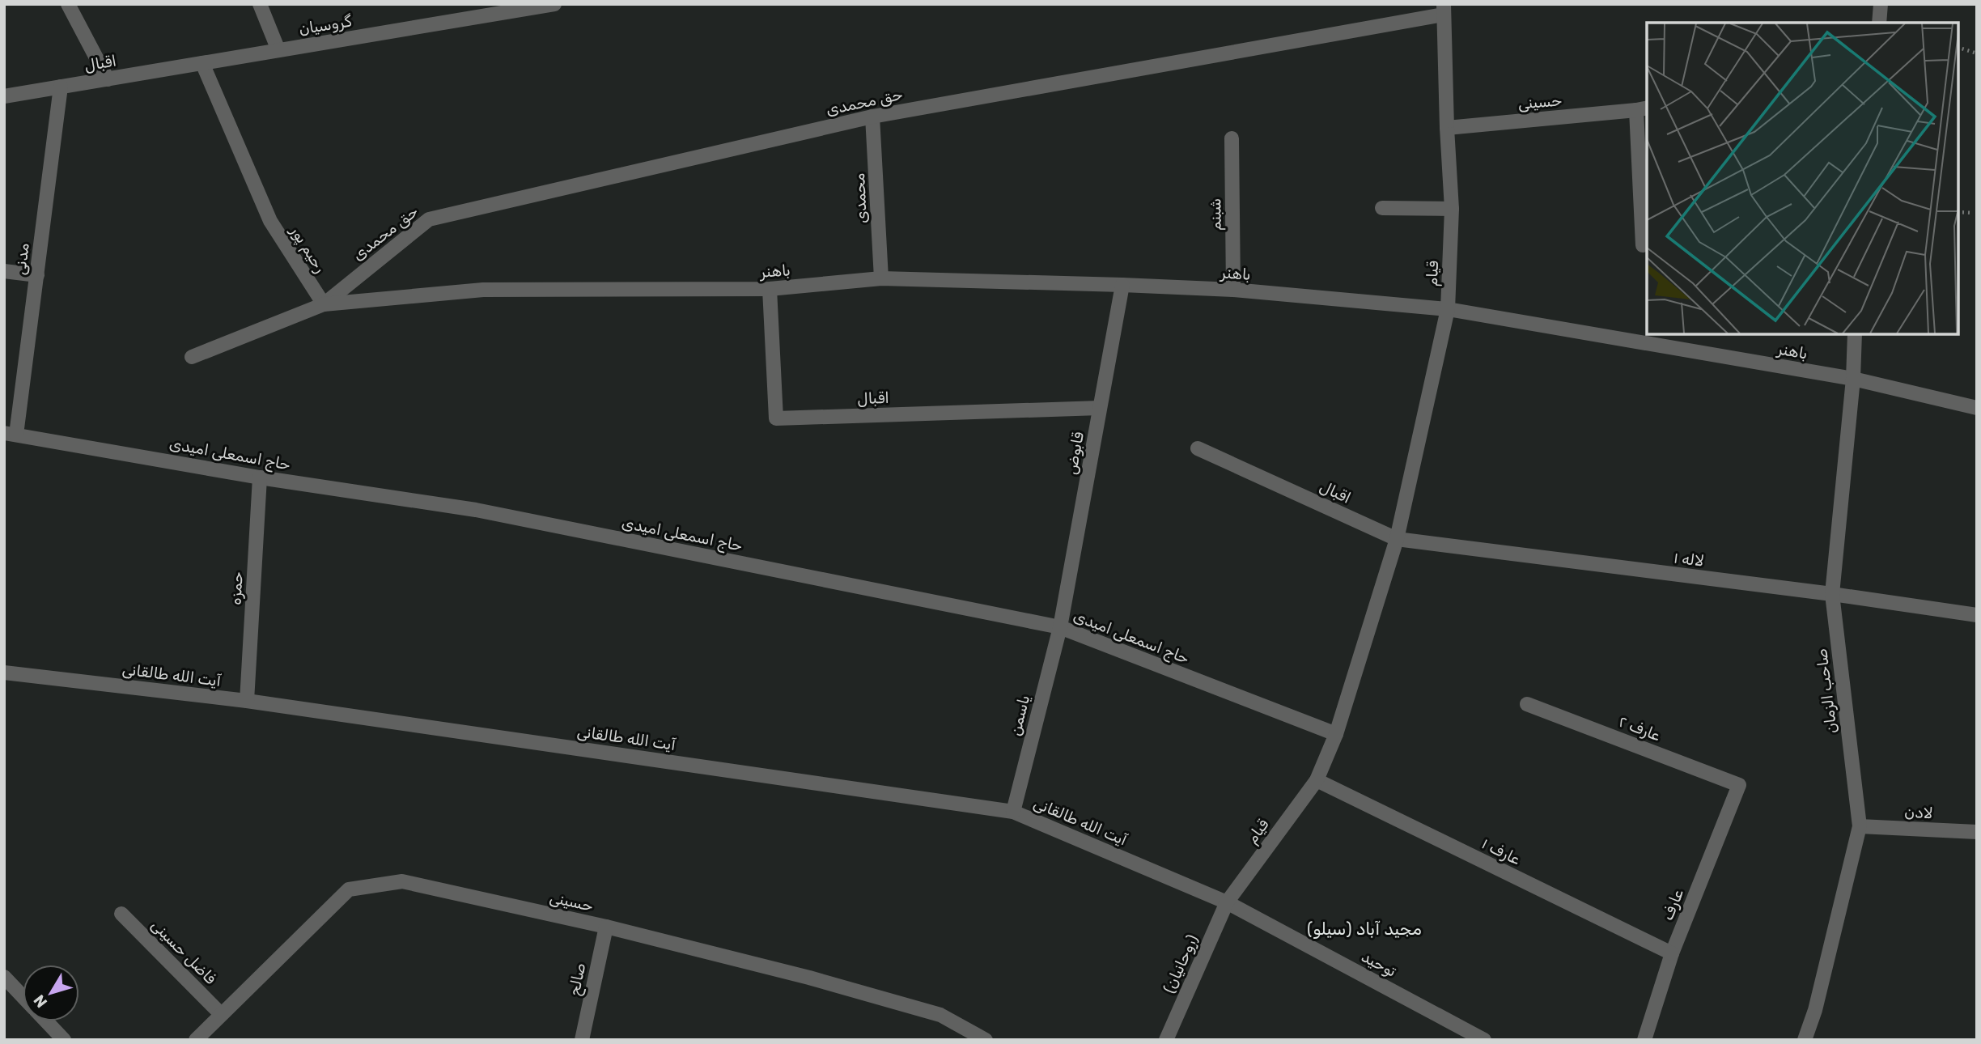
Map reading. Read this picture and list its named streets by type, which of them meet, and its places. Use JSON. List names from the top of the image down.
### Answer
{
  "streets": {
    "street": [
      "گروسیان",
      "اقبال",
      "حق محمدی",
      "حسینی",
      "محمدی",
      "شبنم",
      "رحیم پور",
      "مدنی",
      "باهنر",
      "قیام",
      "قابوض",
      "حاج اسمعلی امیدی",
      "لاله ۱",
      "حمزه",
      "آیت الله طالقانی",
      "صاحب الزمان",
      "یاسمن",
      "عارف ۲",
      "لادن",
      "عارف ۱",
      "عارف",
      "فاضل حسینی",
      "(روحانیان)",
      "توحید",
      "صالح"
    ]
  },
  "crossings": [
    ["گروسیان", "اقبال"],
    ["گروسیان", "رحیم پور"],
    ["اقبال", "رحیم پور"],
    ["اقبال", "مدنی"],
    ["اقبال", "باهنر"],
    ["اقبال", "قیام"],
    ["اقبال", "قابوض"],
    ["اقبال", "لاله ۱"],
    ["حق محمدی", "محمدی"],
    ["حق محمدی", "رحیم پور"],
    ["حق محمدی", "باهنر"],
    ["حق محمدی", "قیام"],
    ["حسینی", "قیام"],
    ["حسینی", "فاضل حسینی"],
    ["حسینی", "صالح"],
    ["محمدی", "باهنر"],
    ["شبنم", "باهنر"],
    ["رحیم پور", "باهنر"],
    ["مدنی", "حاج اسمعلی امیدی"],
    ["باهنر", "قیام"],
    ["باهنر", "قابوض"],
    ["باهنر", "صاحب الزمان"],
    ["قیام", "لاله ۱"],
    ["قیام", "آیت الله طالقانی"],
    ["قیام", "عارف ۱"],
    ["قیام", "(روحانیان)"],
    ["قیام", "توحید"],
    ["قابوض", "حاج اسمعلی امیدی"],
    ["قابوض", "یاسمن"],
    ["حاج اسمعلی امیدی", "حمزه"],
    ["حاج اسمعلی امیدی", "یاسمن"],
    ["لاله ۱", "صاحب الزمان"],
    ["حمزه", "آیت الله طالقانی"],
    ["آیت الله طالقانی", "یاسمن"],
    ["آیت الله طالقانی", "(روحانیان)"],
    ["آیت الله طالقانی", "توحید"],
    ["صاحب الزمان", "لادن"],
    ["عارف ۲", "عارف"],
    ["عارف ۱", "عارف"],
    ["(روحانیان)", "توحید"]
  ],
  "districts": ["(مجید آباد (سیلو"],
  "north": "bottom left"
}
